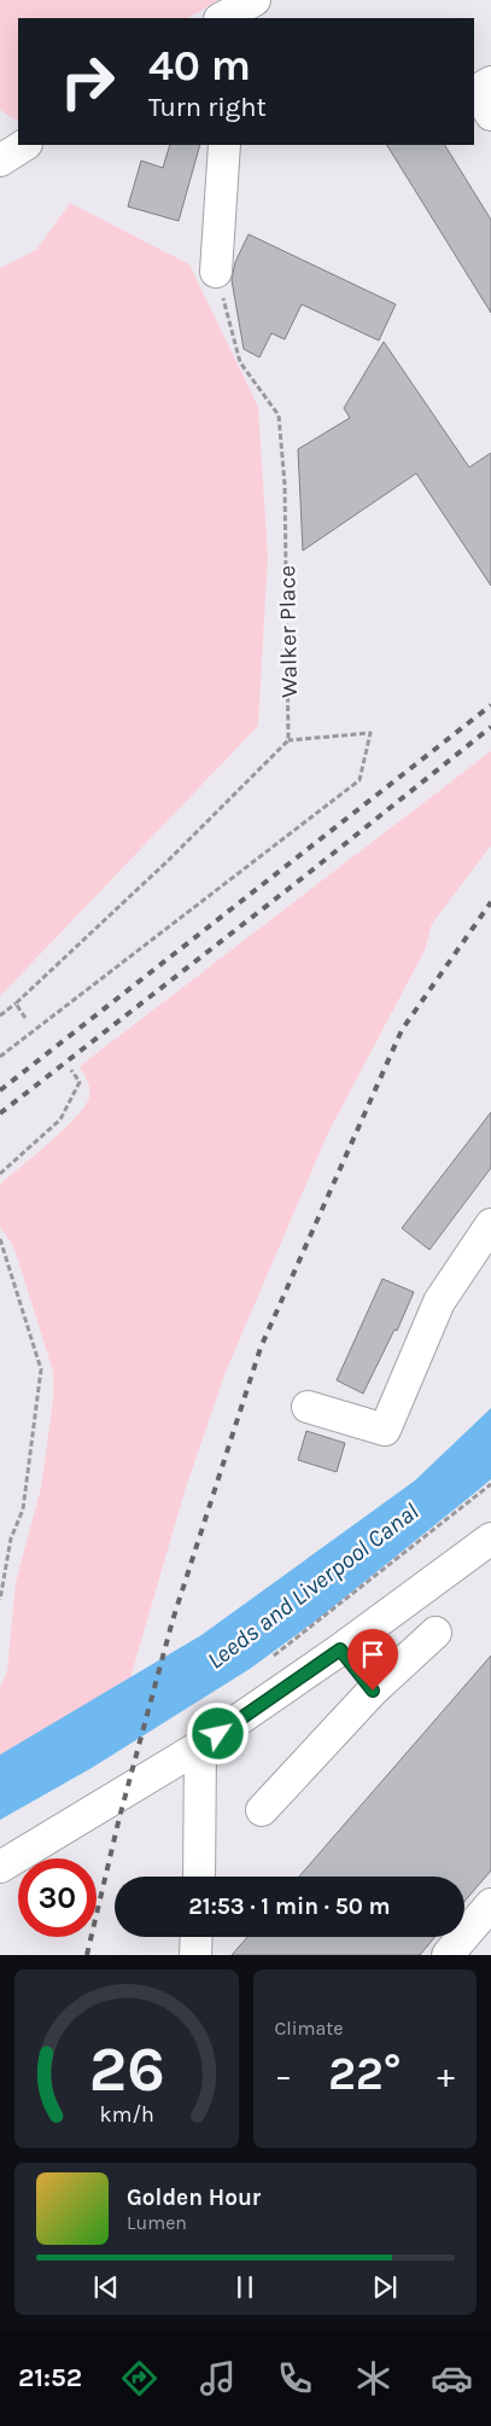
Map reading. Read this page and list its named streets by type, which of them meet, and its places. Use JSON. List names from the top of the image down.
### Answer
{
  "streets": {
    "path": ["Walker Place"]
  },
  "water": ["Leeds and Liverpool Canal"],
  "page": {
    "turn": ["40 m", "Turn right"],
    "limit": "30",
    "trip": "21:53 · 1 min · 50 m",
    "tile": "Climate",
    "heat": ["−", "22°", "+"],
    "song": ["Golden Hour", "Lumen"],
    "tabs": "21:52",
    "gauge": ["26", "km/h"]
  }
}
